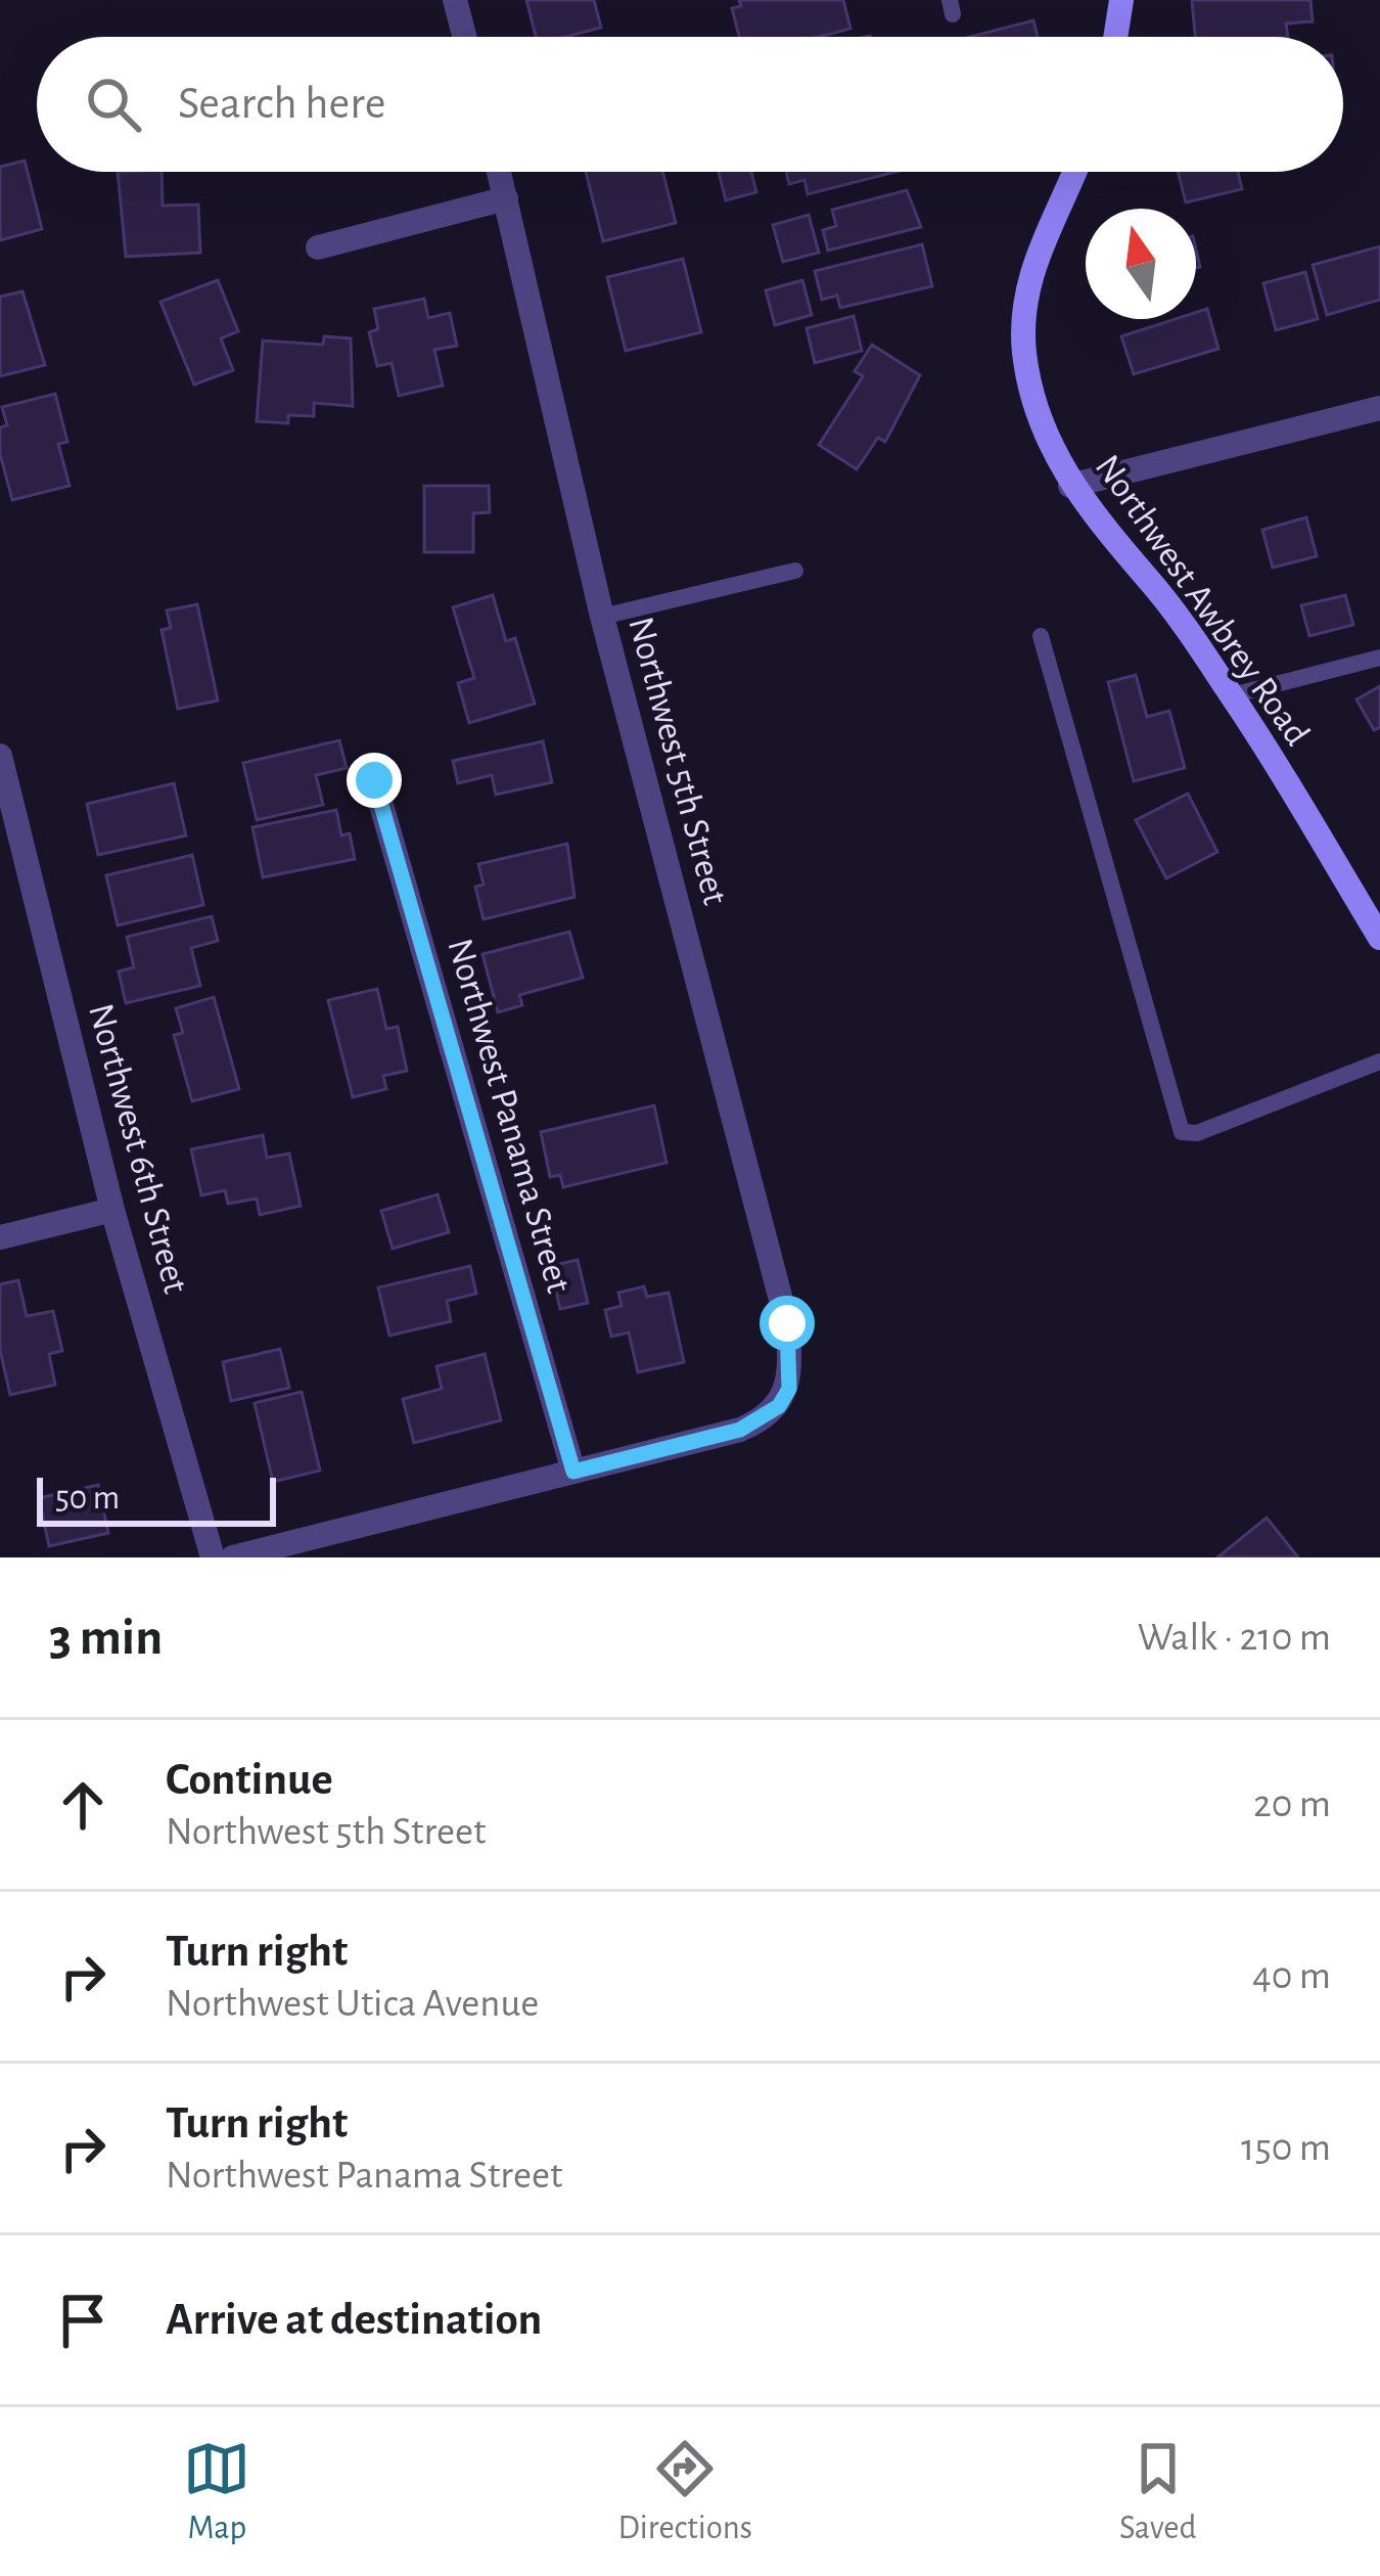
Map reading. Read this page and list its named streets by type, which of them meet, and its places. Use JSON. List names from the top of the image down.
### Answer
{
  "streets": {
    "street": [
      "Northwest Awbrey Road",
      "Northwest 5th Street",
      "Northwest Panama Street",
      "Northwest 6th Street"
    ]
  },
  "crossings": [
    ["Northwest 5th Street", "Northwest Panama Street"]
  ],
  "scale_bar": "50 m",
  "north": "top",
  "page": {
    "search": "Search here",
    "scale": "50 m",
    "heading": ["3 min", "Walk · 210 m"],
    "list": [
      ["Continue", "Northwest 5th Street", "20 m"],
      ["Turn right", "Northwest Utica Avenue", "40 m"],
      ["Turn right", "Northwest Panama Street", "150 m"],
      "Arrive at destination"
    ],
    "nav": ["Map", "Directions", "Saved"]
  }
}
